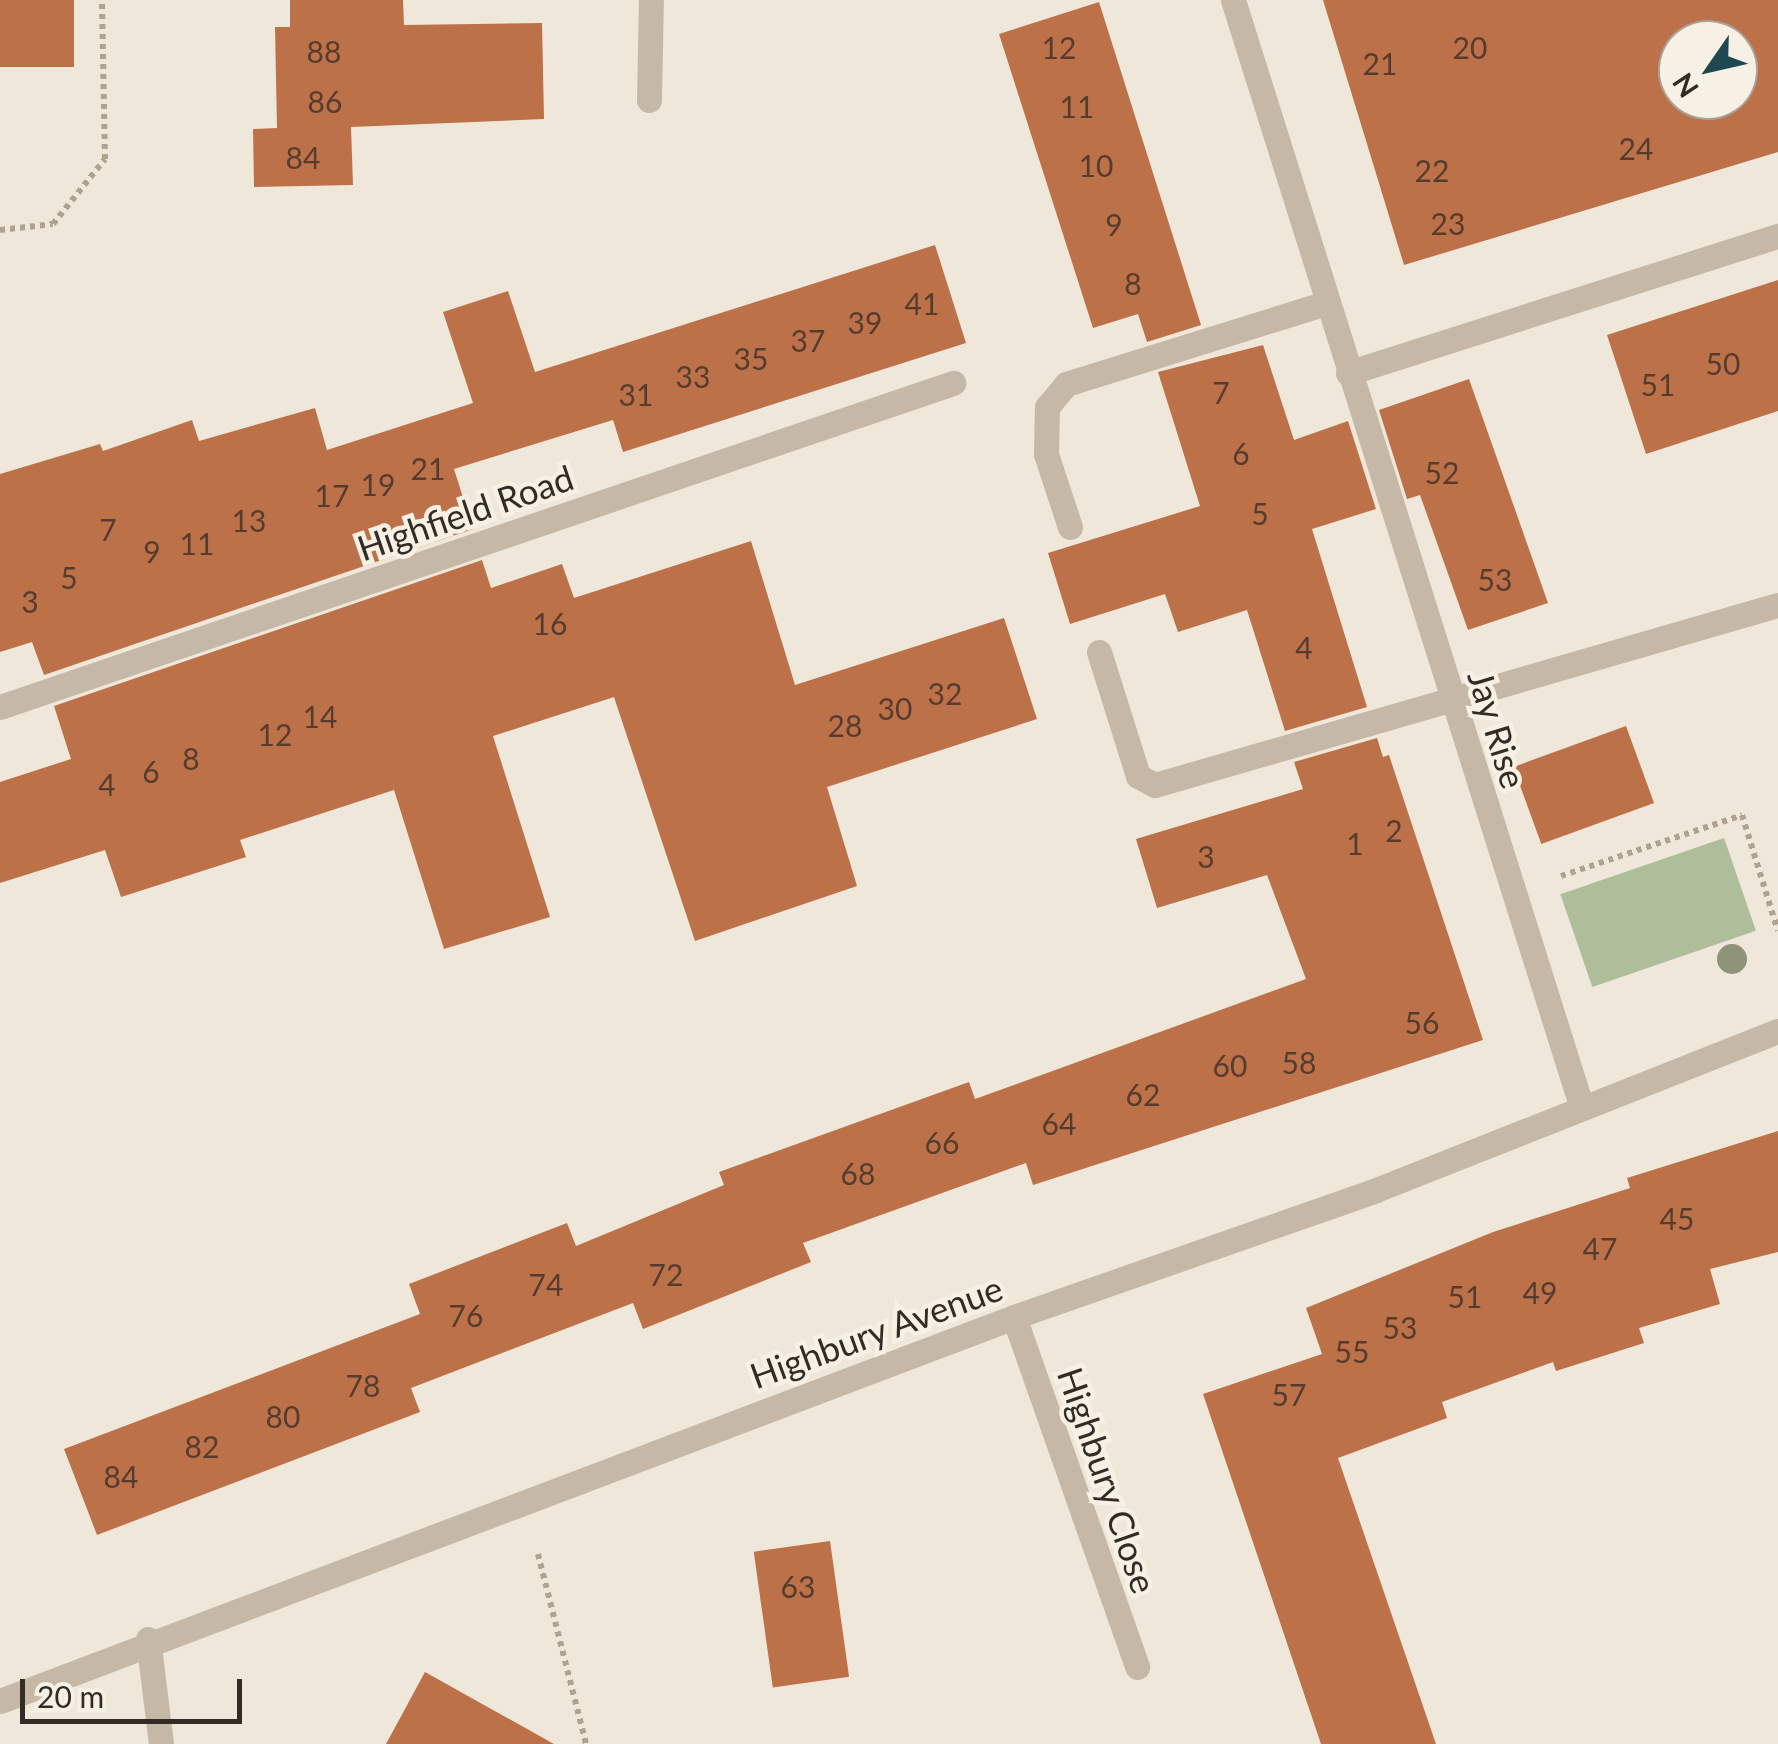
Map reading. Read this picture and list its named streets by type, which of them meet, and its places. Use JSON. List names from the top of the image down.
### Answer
{
  "streets": {
    "street": [
      "Highfield Road",
      "Jay Rise",
      "Highbury Avenue",
      "Highbury Close"
    ]
  },
  "crossings": [
    ["Jay Rise", "Highbury Avenue"],
    ["Highbury Avenue", "Highbury Close"]
  ],
  "house_numbers": [
    "12",
    "20",
    "88",
    "21",
    "86",
    "11",
    "24",
    "84",
    "10",
    "22",
    "23",
    "9",
    "8",
    "41",
    "39",
    "37",
    "35",
    "50",
    "33",
    "51",
    "7",
    "31",
    "6",
    "21",
    "52",
    "19",
    "17",
    "5",
    "13",
    "7",
    "11",
    "9",
    "5",
    "53",
    "3",
    "16",
    "4",
    "32",
    "30",
    "14",
    "28",
    "12",
    "8",
    "6",
    "4",
    "2",
    "1",
    "3",
    "56",
    "58",
    "60",
    "62",
    "64",
    "66",
    "68",
    "45",
    "47",
    "72",
    "74",
    "49",
    "51",
    "76",
    "53",
    "55",
    "78",
    "57",
    "80",
    "82",
    "84",
    "63"
  ],
  "scale_bar": "20 m",
  "north": "bottom left"
}
